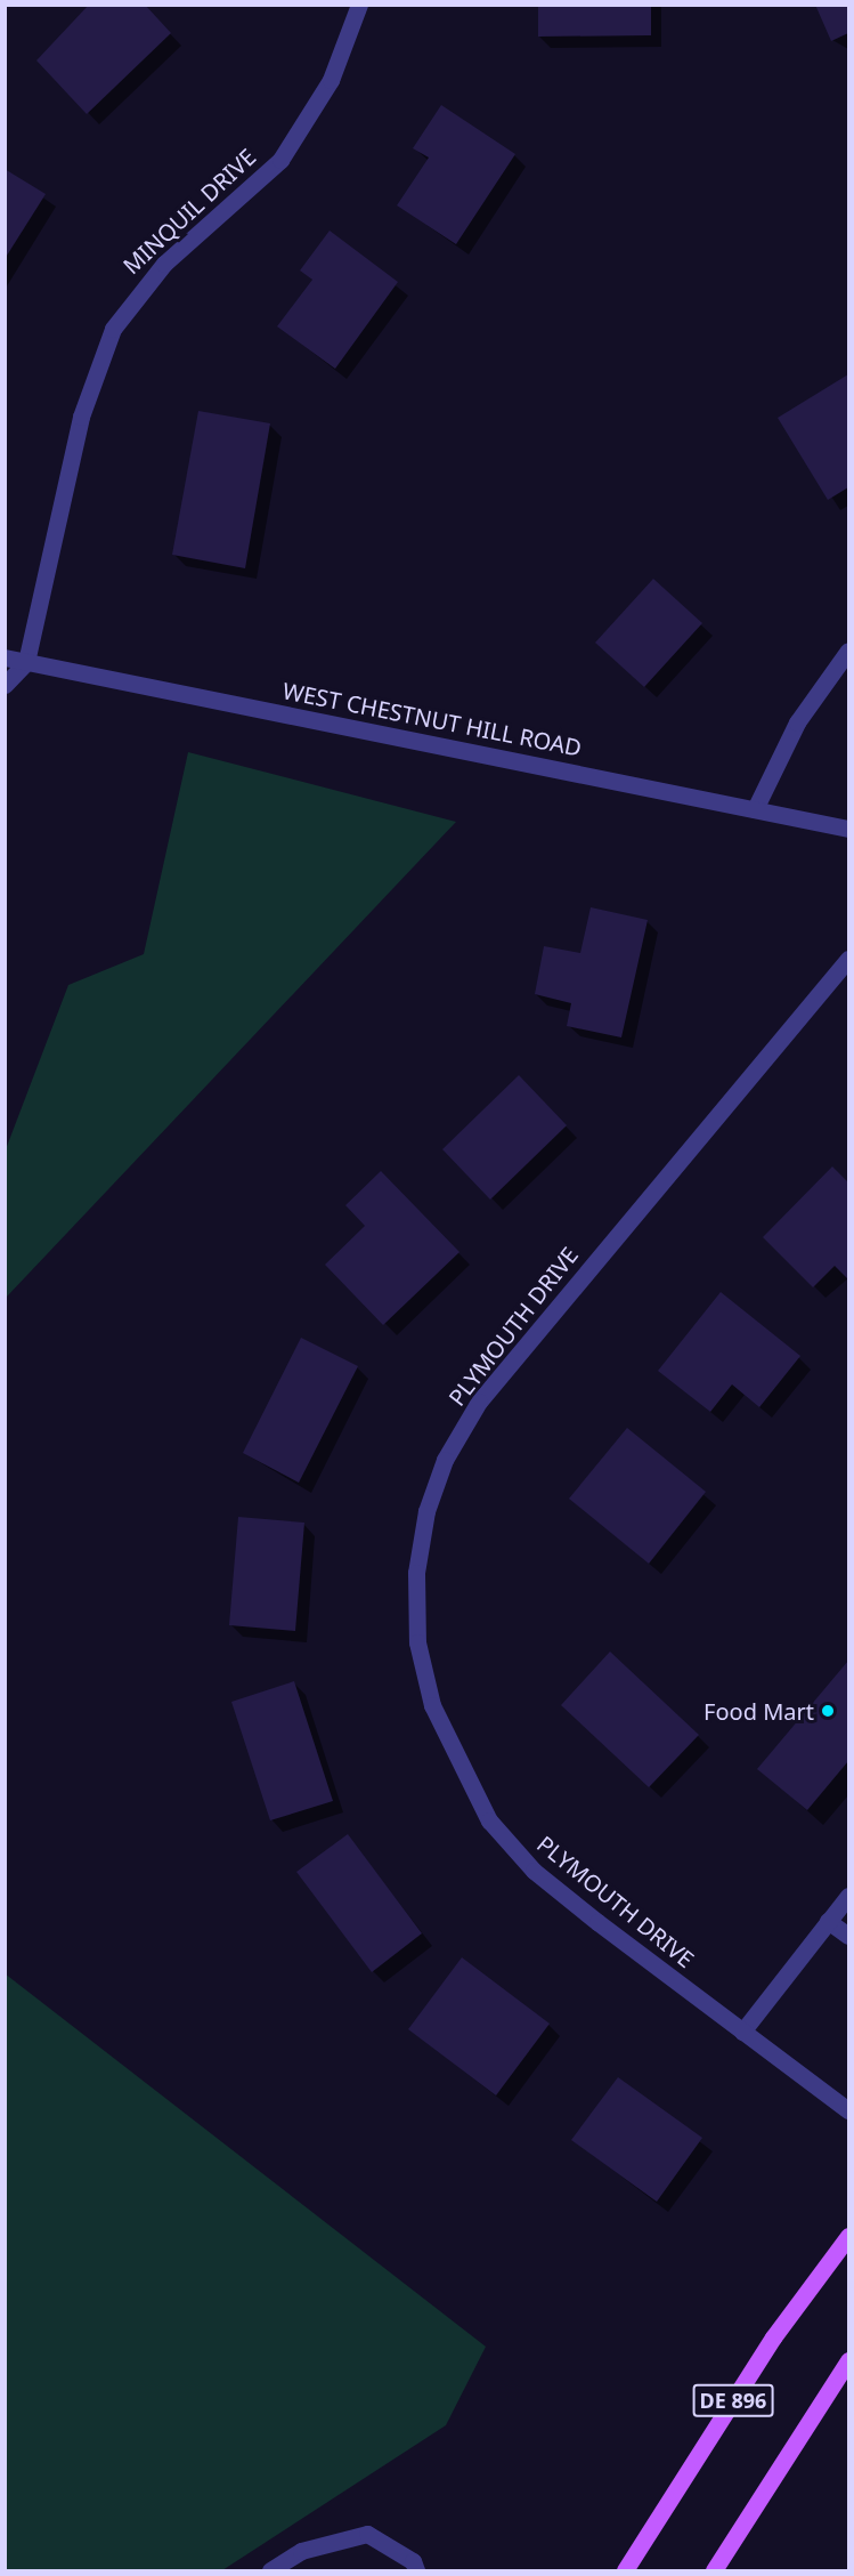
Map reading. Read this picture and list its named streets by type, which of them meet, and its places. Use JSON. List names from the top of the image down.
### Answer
{
  "streets": {
    "main road": ["DE 896"],
    "street": ["MINQUIL DRIVE", "WEST CHESTNUT HILL ROAD", "PLYMOUTH DRIVE"]
  },
  "crossings": [
    ["MINQUIL DRIVE", "WEST CHESTNUT HILL ROAD"]
  ],
  "places": ["Food Mart"]
}
